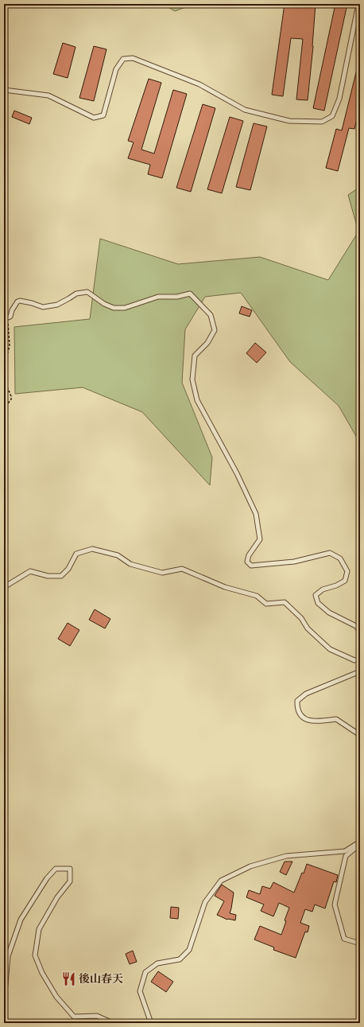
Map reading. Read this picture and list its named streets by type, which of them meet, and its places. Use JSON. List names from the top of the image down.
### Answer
{
  "places": {
    "restaurant": ["後山春天"]
  }
}
